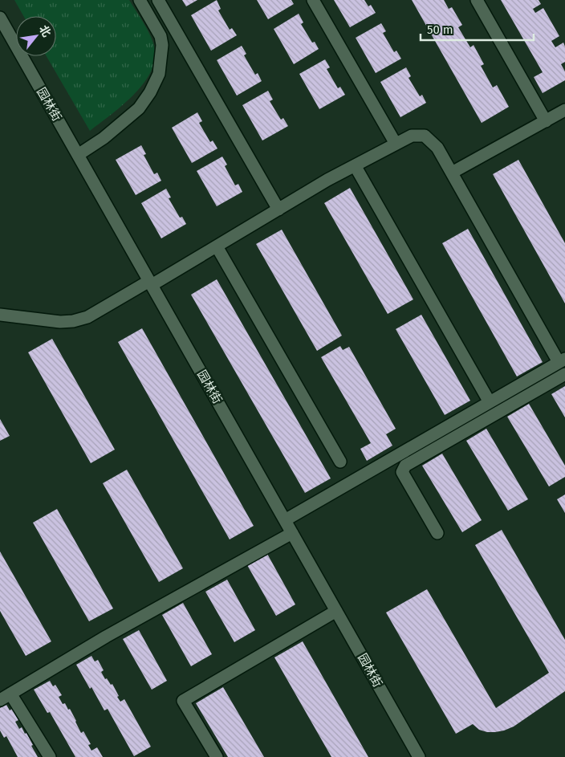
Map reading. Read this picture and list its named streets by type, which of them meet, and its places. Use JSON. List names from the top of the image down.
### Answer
{
  "streets": {
    "street": ["园林街"]
  },
  "scale_bar": "50 m",
  "north": "top right"
}
